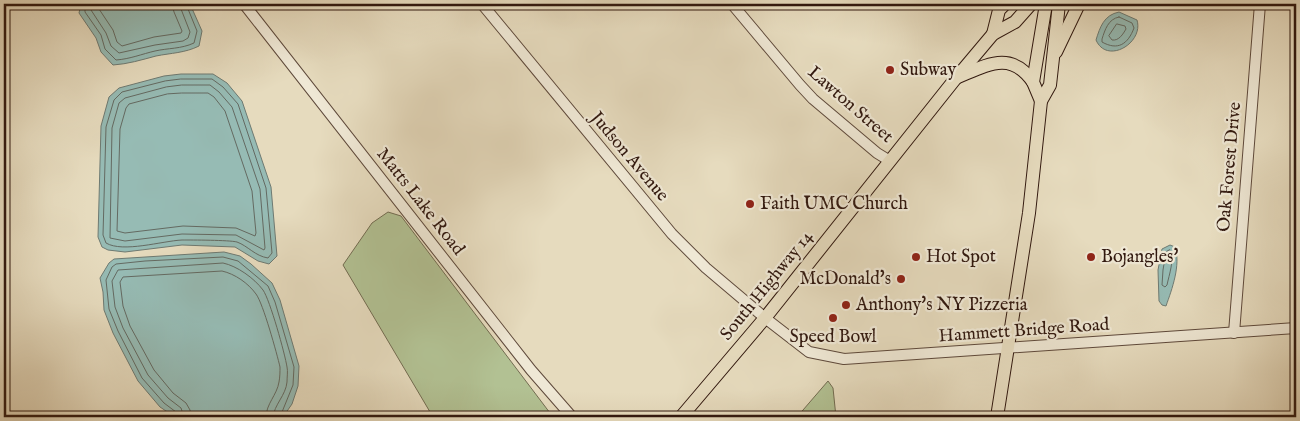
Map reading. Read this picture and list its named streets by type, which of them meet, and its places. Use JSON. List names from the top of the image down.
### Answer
{
  "streets": {
    "main road": ["South Highway 14"],
    "street": [
      "Lawton Street",
      "Judson Avenue",
      "Oak Forest Drive",
      "Matts Lake Road",
      "Hammett Bridge Road"
    ]
  },
  "crossings": [
    ["Lawton Street", "South Highway 14"],
    ["Judson Avenue", "South Highway 14"],
    ["Judson Avenue", "Hammett Bridge Road"],
    ["Oak Forest Drive", "Hammett Bridge Road"],
    ["South Highway 14", "Hammett Bridge Road"]
  ],
  "places": [
    "Subway",
    "Faith UMC Church",
    "Hot Spot",
    "Bojangles'",
    "McDonald's",
    "Anthony's NY Pizzeria",
    "Speed Bowl"
  ]
}
